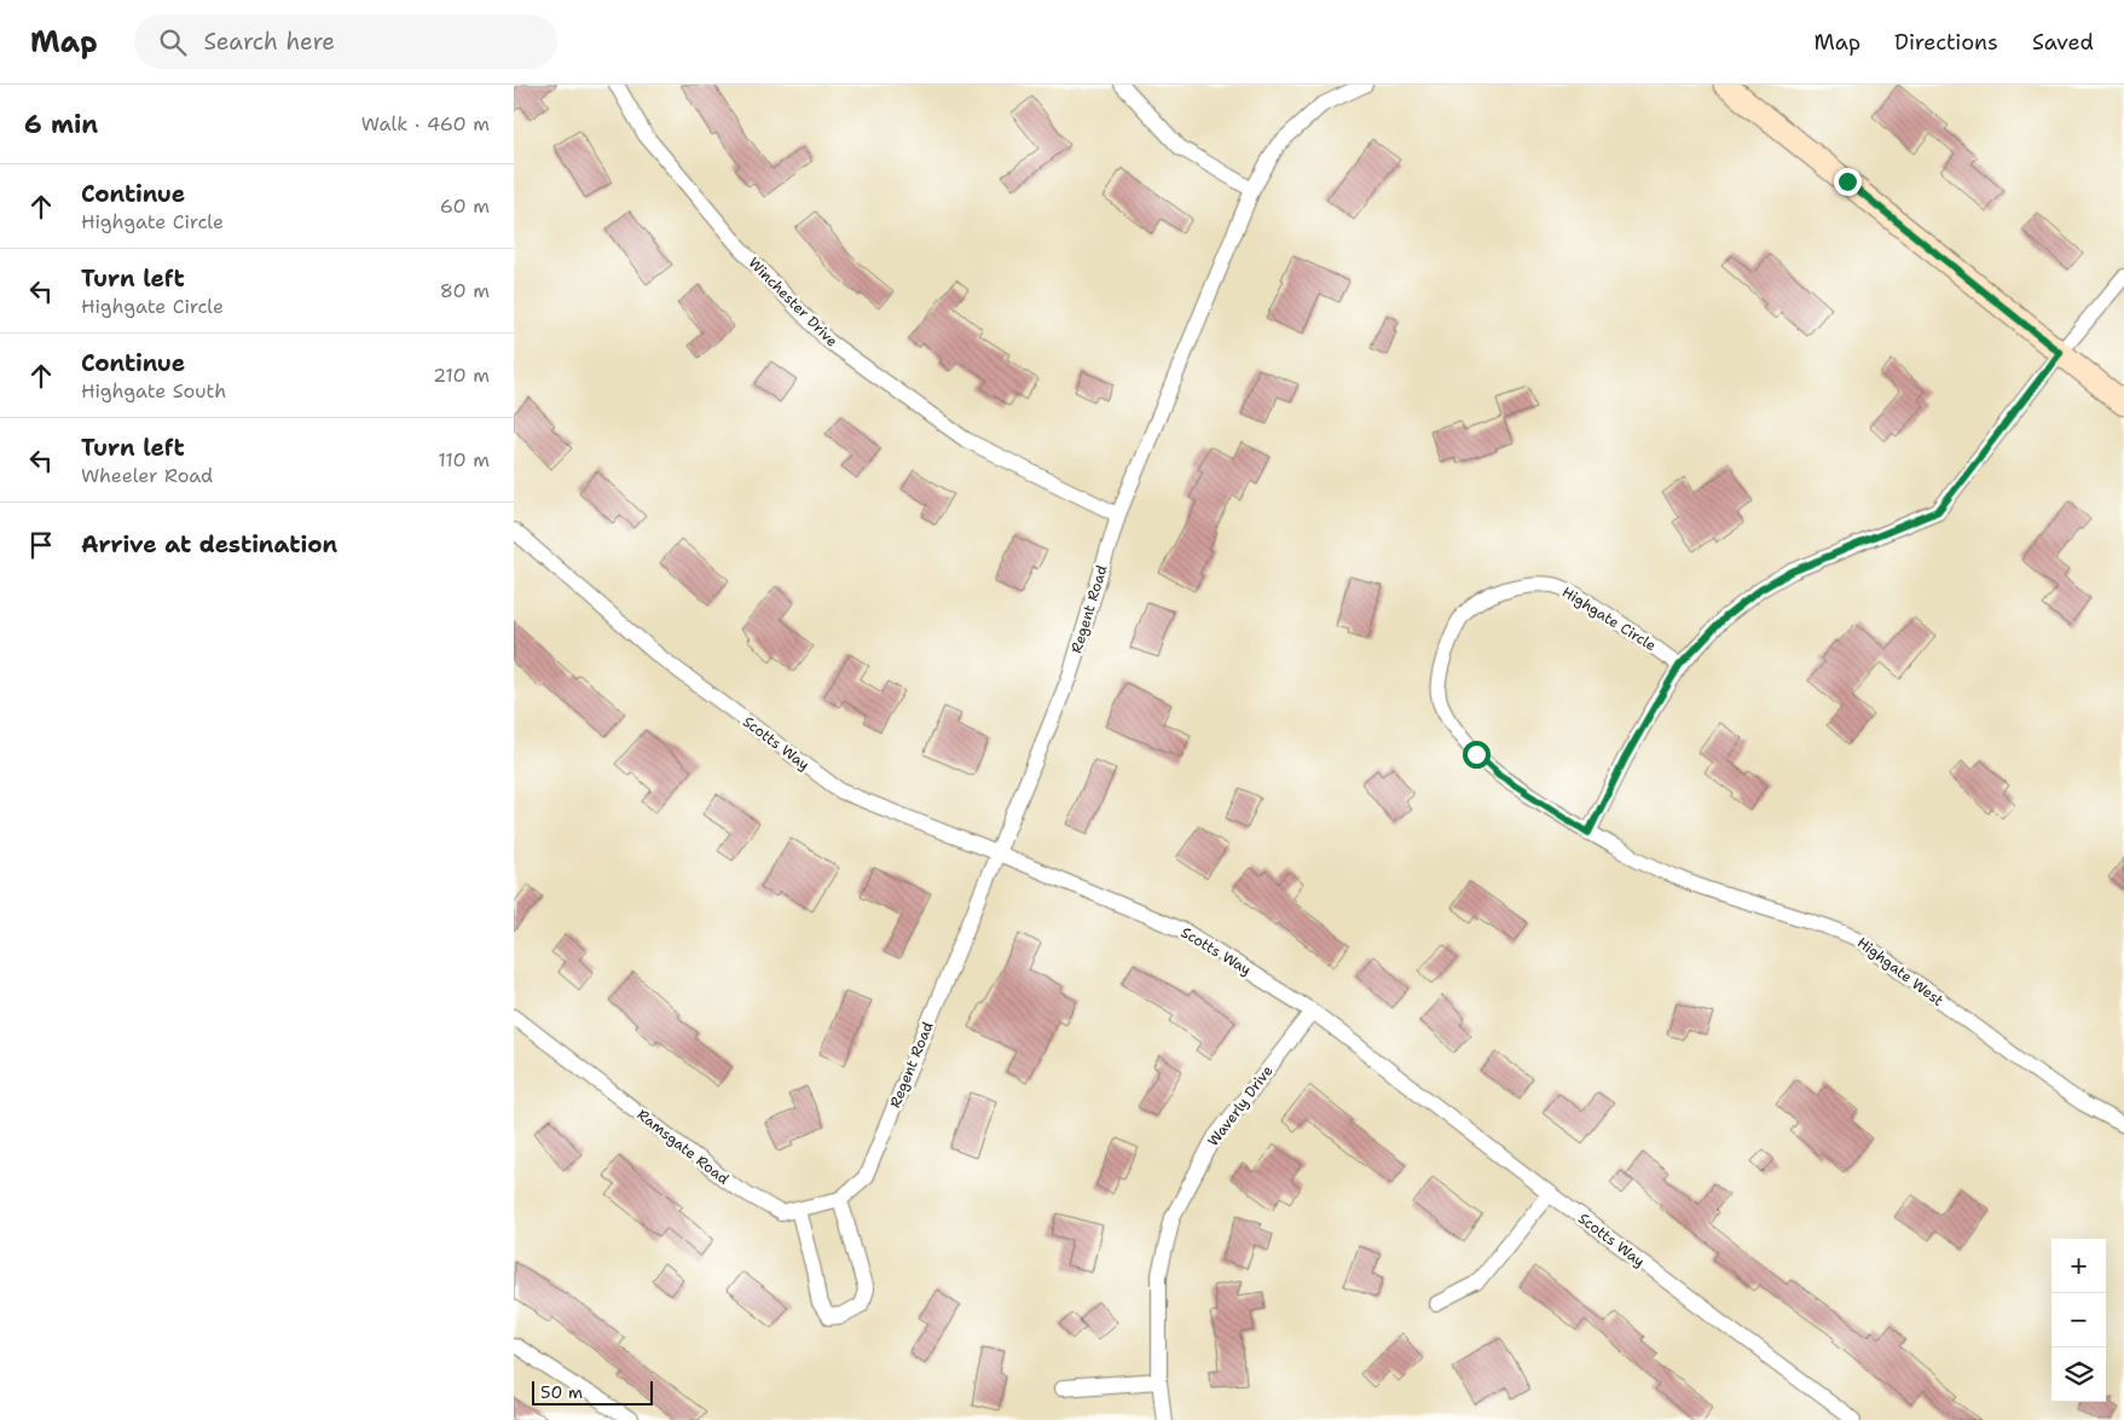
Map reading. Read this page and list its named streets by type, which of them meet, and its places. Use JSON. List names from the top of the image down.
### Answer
{
  "streets": {
    "street": [
      "Winchester Drive",
      "Regent Road",
      "Highgate Circle",
      "Scotts Way",
      "Highgate West",
      "Waverly Drive",
      "Ramsgate Road"
    ]
  },
  "crossings": [
    ["Winchester Drive", "Regent Road"],
    ["Regent Road", "Scotts Way"],
    ["Regent Road", "Ramsgate Road"],
    ["Highgate Circle", "Highgate West"],
    ["Scotts Way", "Waverly Drive"]
  ],
  "scale_bar": "50 m",
  "page": {
    "header": "Map",
    "search": "Search here",
    "nav": ["Map", "Directions", "Saved"],
    "heading": ["6 min", "Walk · 460 m"],
    "list": [
      ["Continue", "Highgate Circle", "60 m"],
      ["Turn left", "Highgate Circle", "80 m"],
      ["Continue", "Highgate South", "210 m"],
      ["Turn left", "Wheeler Road", "110 m"],
      "Arrive at destination"
    ],
    "map_buttons": ["+", "−"],
    "scale": "50 m"
  }
}
